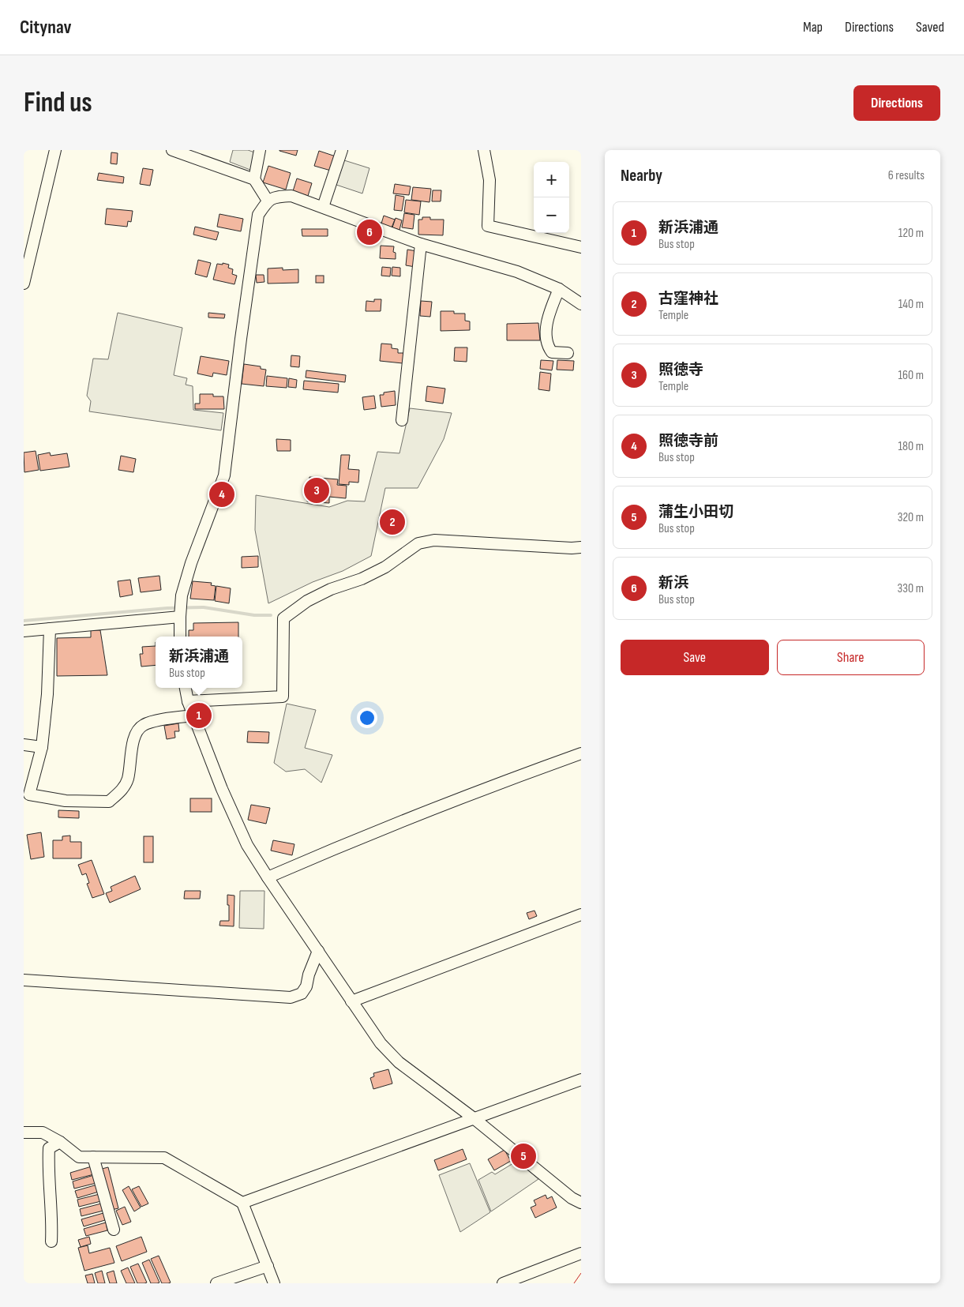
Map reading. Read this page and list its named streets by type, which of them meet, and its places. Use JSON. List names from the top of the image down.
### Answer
{
  "page": {
    "header": "Citynav",
    "nav": ["Map", "Directions", "Saved"],
    "buttons": [
      "Directions",
      ["Save", "Share"]
    ],
    "title": "Find us",
    "heading": ["Nearby", "6 results"],
    "map_buttons": ["+", "−"],
    "list": [
      {
        "mark": "1",
        "name": "新浜浦通",
        "note": "Bus stop",
        "value": "120 m"
      },
      {
        "mark": "2",
        "name": "古窪神社",
        "note": "Temple",
        "value": "140 m"
      },
      {
        "mark": "3",
        "name": "照徳寺",
        "note": "Temple",
        "value": "160 m"
      },
      {
        "mark": "4",
        "name": "照徳寺前",
        "note": "Bus stop",
        "value": "180 m"
      },
      {
        "mark": "5",
        "name": "蒲生小田切",
        "note": "Bus stop",
        "value": "320 m"
      },
      {
        "mark": "6",
        "name": "新浜",
        "note": "Bus stop",
        "value": "330 m"
      }
    ],
    "pins": [
      "6",
      "3",
      "4",
      "2",
      "1",
      "5"
    ],
    "popup": ["新浜浦通", "Bus stop"]
  }
}
